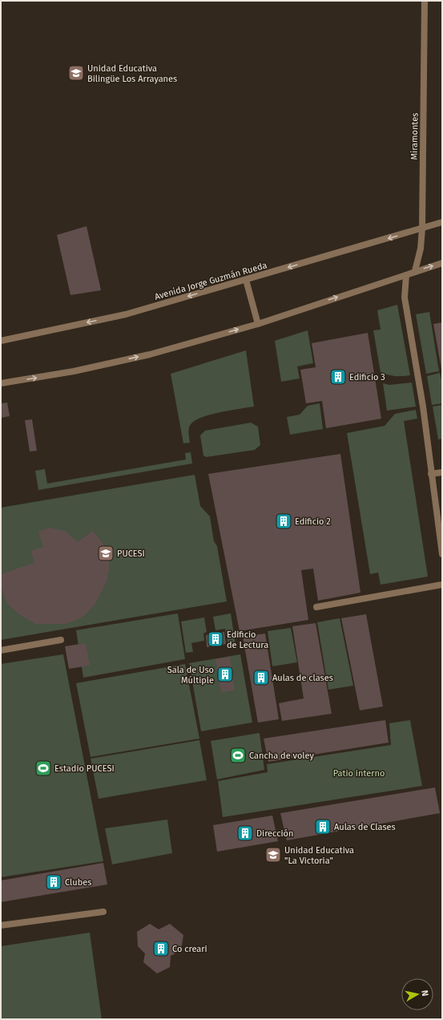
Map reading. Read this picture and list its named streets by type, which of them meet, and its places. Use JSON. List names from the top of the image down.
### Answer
{
  "streets": {
    "street": ["Miramontes", "Avenida Jorge Guzmán Rueda"]
  },
  "crossings": [
    ["Miramontes", "Avenida Jorge Guzmán Rueda"]
  ],
  "parks": ["Patio interno"],
  "places": {
    "school or university": ["Unidad Educativa Bilingüe Los Arrayanes", "PUCESI", "Unidad Educativa \"La Victoria\""],
    "building": [
      "Edificio 3",
      "Edificio 2",
      "Edificio de Lectura",
      "Sala de Uso Múltiple",
      "Aulas de clases",
      "Aulas de Clases",
      "Dirección",
      "Clubes",
      "Co creari"
    ],
    "sports": ["Cancha de voley", "Estadio PUCESI"]
  },
  "north": "right"
}
